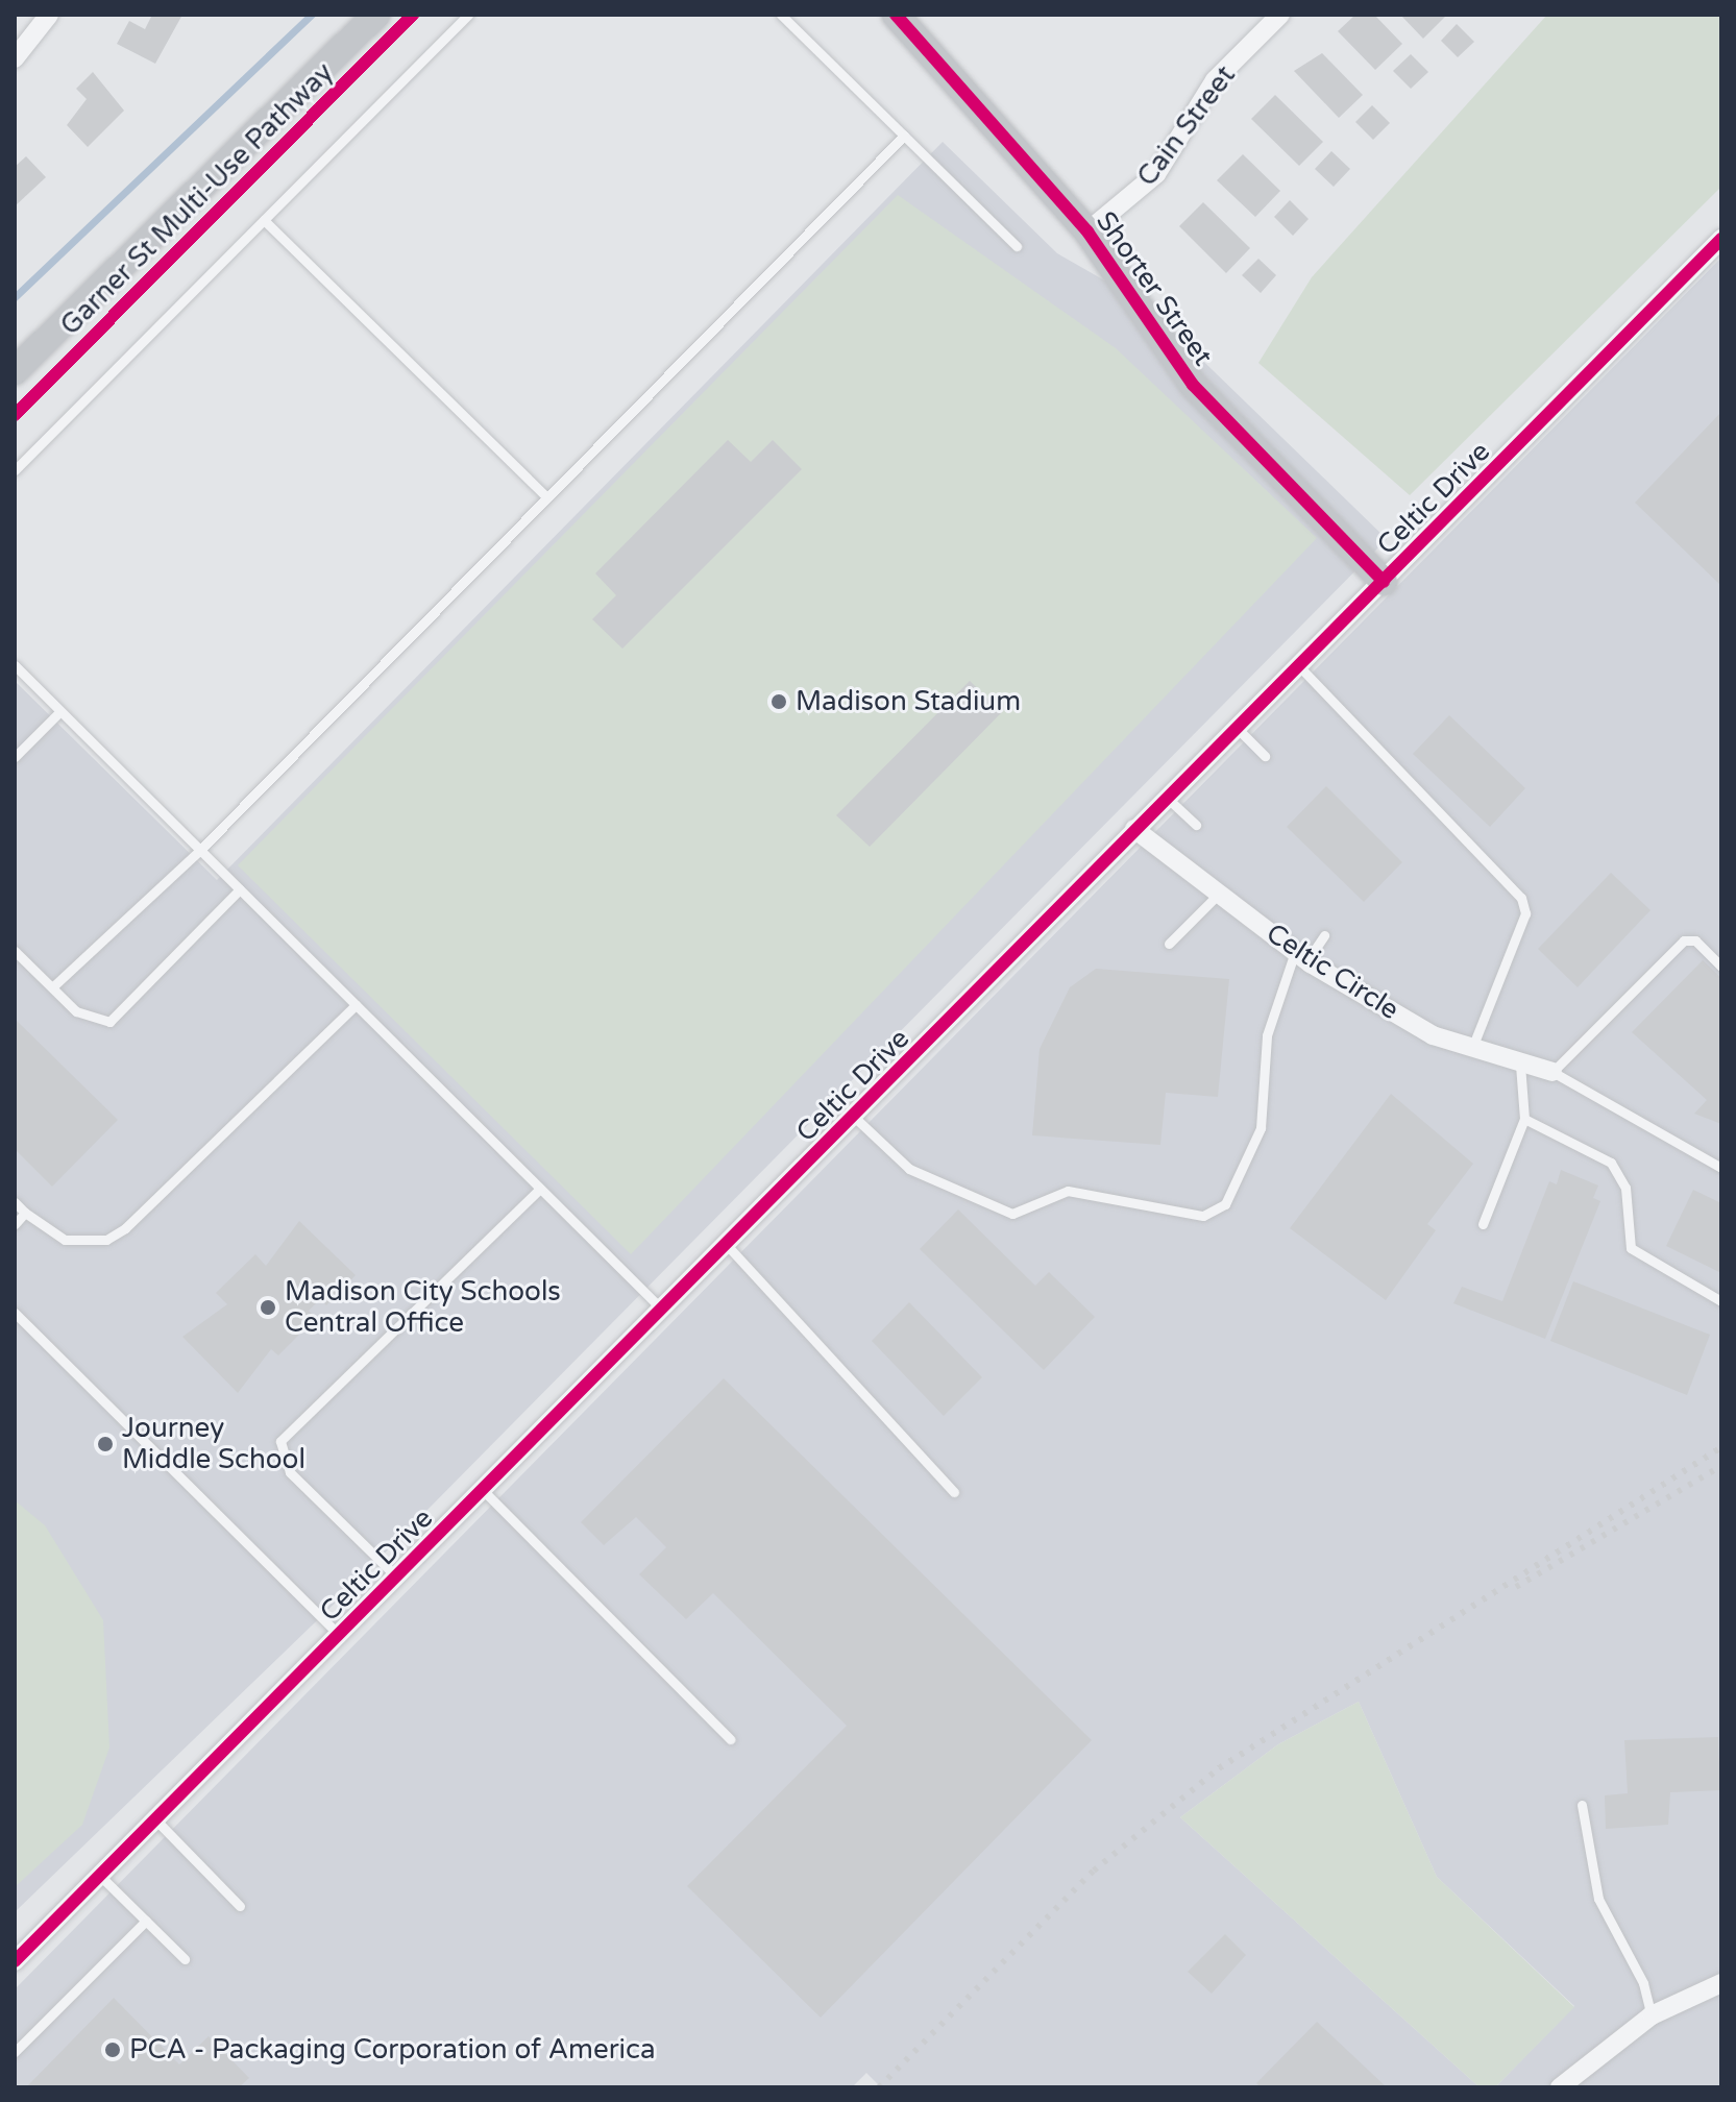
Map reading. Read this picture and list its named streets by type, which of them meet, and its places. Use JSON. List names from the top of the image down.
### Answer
{
  "streets": {
    "street": [
      "Cain Street",
      "Shorter Street",
      "Celtic Drive",
      "Celtic Circle"
    ],
    "cycle path": ["Garner St Multi-Use Pathway"]
  },
  "crossings": [
    ["Cain Street", "Shorter Street"],
    ["Shorter Street", "Celtic Drive"],
    ["Celtic Drive", "Celtic Circle"]
  ],
  "places": [
    "Madison Stadium",
    "Madison City Schools Central Office",
    "Journey Middle School",
    "PCA - Packaging Corporation of America"
  ]
}
